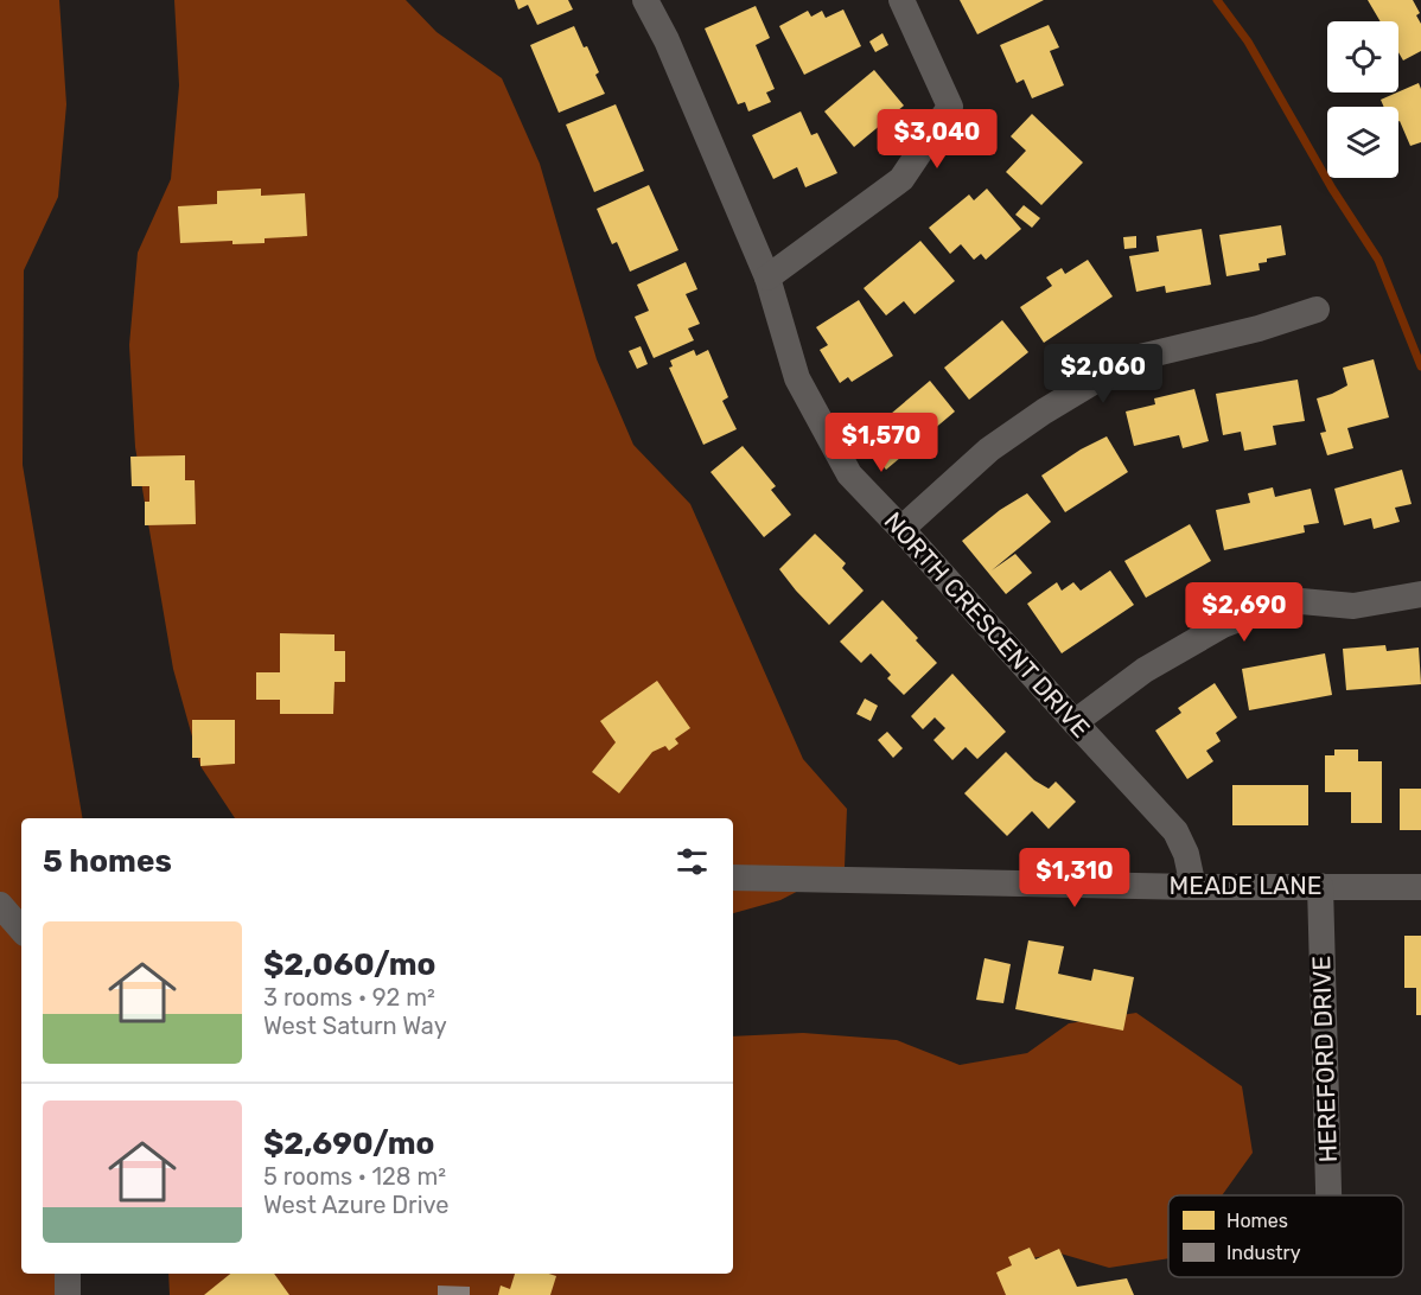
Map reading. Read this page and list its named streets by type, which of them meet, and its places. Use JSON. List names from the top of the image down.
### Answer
{
  "streets": {
    "street": ["NORTH CRESCENT DRIVE", "MEADE LANE", "HEREFORD DRIVE"]
  },
  "crossings": [
    ["NORTH CRESCENT DRIVE", "MEADE LANE"],
    ["MEADE LANE", "HEREFORD DRIVE"]
  ],
  "legend": ["Homes", "Industry"],
  "page": {
    "price": [
      "$3,040",
      "$2,060",
      "$1,570",
      "$2,690",
      "$1,310"
    ],
    "heading": "5 homes",
    "list": [
      {
        "name": "$2,060/mo",
        "note": "3 rooms · 92 m² · West Saturn Way"
      },
      {
        "name": "$2,690/mo",
        "note": "5 rooms · 128 m² · West Azure Drive"
      }
    ]
  }
}
